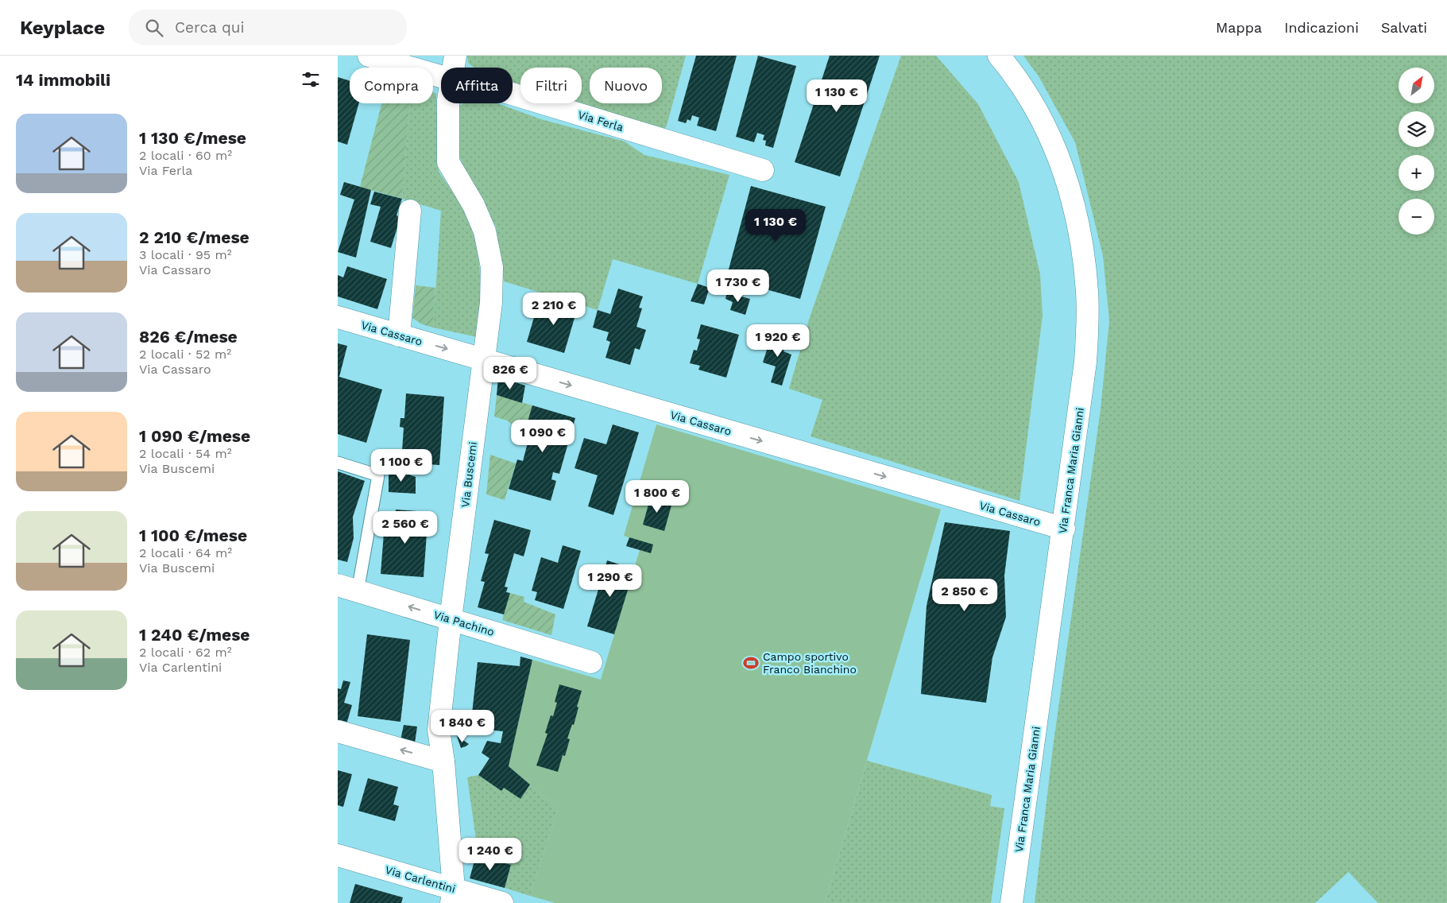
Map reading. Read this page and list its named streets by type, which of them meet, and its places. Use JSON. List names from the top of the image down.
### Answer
{
  "streets": {
    "street": [
      "Via Ferla",
      "Via Cassaro",
      "Via Franca Maria Gianni",
      "Via Buscemi",
      "Via Pachino",
      "Via Carlentini"
    ]
  },
  "crossings": [
    ["Via Cassaro", "Via Franca Maria Gianni"],
    ["Via Cassaro", "Via Buscemi"],
    ["Via Buscemi", "Via Pachino"],
    ["Via Buscemi", "Via Carlentini"]
  ],
  "one_way": ["Via Cassaro"],
  "places": {
    "sports": ["Campo sportivo Franco Bianchino"]
  },
  "north": "top right",
  "page": {
    "header": "Keyplace",
    "search": "Cerca qui",
    "nav": ["Mappa", "Indicazioni", "Salvati"],
    "heading": "14 immobili",
    "map_buttons": ["+", "−"],
    "chip": [
      "Compra",
      "Affitta",
      "Filtri",
      "Nuovo"
    ],
    "price": [
      "1 130 €",
      "1 130 €",
      "1 730 €",
      "2 210 €",
      "1 920 €",
      "826 €",
      "1 090 €",
      "1 100 €",
      "1 800 €",
      "2 560 €",
      "1 290 €",
      "2 850 €",
      "1 840 €",
      "1 240 €"
    ],
    "list": [
      {
        "name": "1 130 €/mese",
        "note": "2 locali · 60 m² · Via Ferla"
      },
      {
        "name": "2 210 €/mese",
        "note": "3 locali · 95 m² · Via Cassaro"
      },
      {
        "name": "826 €/mese",
        "note": "2 locali · 52 m² · Via Cassaro"
      },
      {
        "name": "1 090 €/mese",
        "note": "2 locali · 54 m² · Via Buscemi"
      },
      {
        "name": "1 100 €/mese",
        "note": "2 locali · 64 m² · Via Buscemi"
      },
      {
        "name": "1 240 €/mese",
        "note": "2 locali · 62 m² · Via Carlentini"
      }
    ]
  }
}
